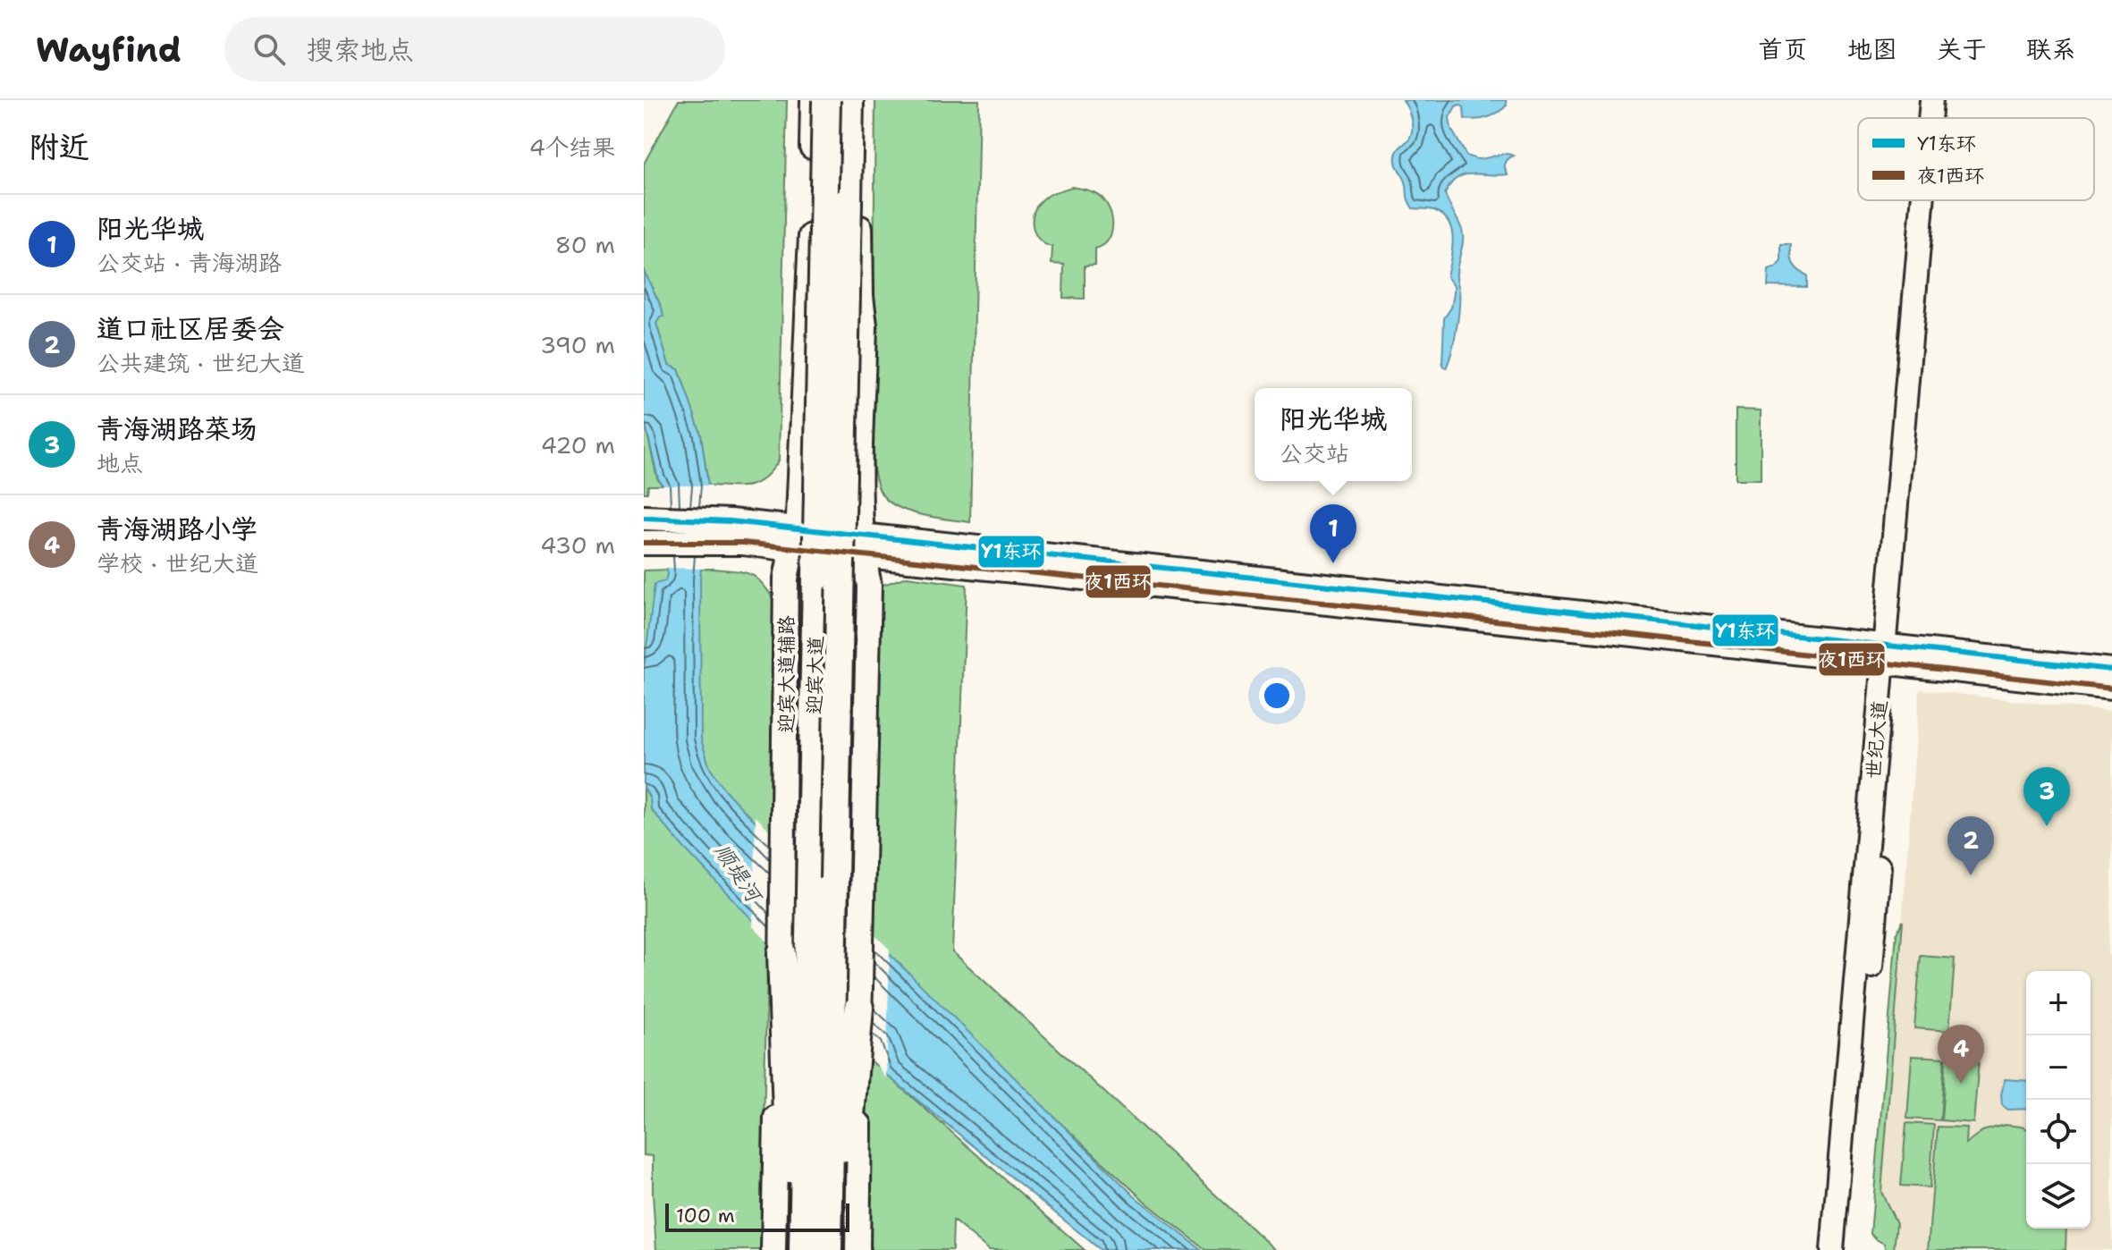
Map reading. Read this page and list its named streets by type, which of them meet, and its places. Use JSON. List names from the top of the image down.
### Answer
{
  "streets": {
    "highway": ["迎宾大道"],
    "main road": ["迎宾大道辅路"],
    "street": ["世纪大道"]
  },
  "water": ["顺堤河"],
  "lines": ["transit line Y1东环", "transit line 夜1西环"],
  "legend": ["Y1东环", "夜1西环"],
  "scale_bar": "100 m",
  "page": {
    "header": "Wayfind",
    "search": "搜索地点",
    "nav": [
      "首页",
      "地图",
      "关于",
      "联系"
    ],
    "heading": ["附近", "4个结果"],
    "list": [
      {
        "mark": "1",
        "name": "阳光华城",
        "note": "公交站 · 青海湖路",
        "value": "80 m"
      },
      {
        "mark": "2",
        "name": "道口社区居委会",
        "note": "公共建筑 · 世纪大道",
        "value": "390 m"
      },
      {
        "mark": "3",
        "name": "青海湖路菜场",
        "note": "地点",
        "value": "420 m"
      },
      {
        "mark": "4",
        "name": "青海湖路小学",
        "note": "学校 · 世纪大道",
        "value": "430 m"
      }
    ],
    "popup": ["阳光华城", "公交站"],
    "pins": [
      "1",
      "3",
      "2",
      "4"
    ],
    "map_buttons": ["+", "−"],
    "scale": "100 m"
  }
}
